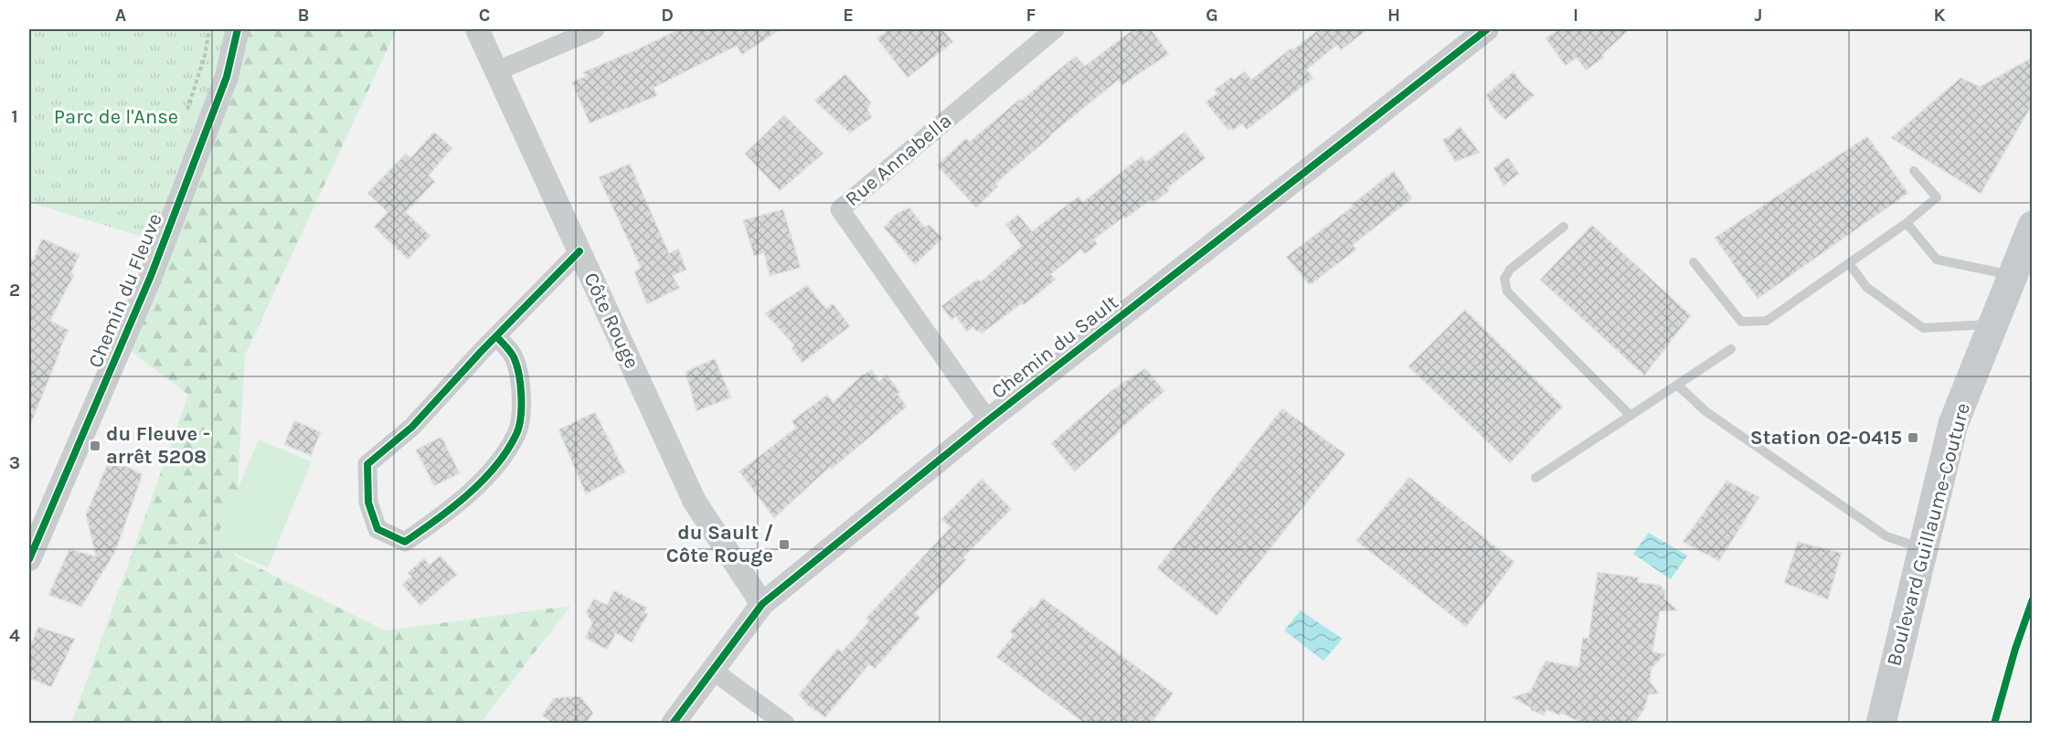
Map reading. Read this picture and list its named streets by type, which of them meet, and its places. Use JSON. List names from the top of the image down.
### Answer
{
  "streets": {
    "main road": ["Boulevard Guillaume-Couture"],
    "street": [
      "Rue Annabella",
      "Chemin du Fleuve",
      "Côte Rouge",
      "Chemin du Sault"
    ]
  },
  "crossings": [
    ["Rue Annabella", "Chemin du Sault"],
    ["Côte Rouge", "Chemin du Sault"]
  ],
  "parks": ["Parc de l'Anse"],
  "places": {
    "transit": ["Station 02-0415", "du Fleuve - arrêt 5208", "du Sault / Côte Rouge"]
  },
  "grid": {
    "columns": [
      "A",
      "B",
      "C",
      "D",
      "E",
      "F",
      "G",
      "H",
      "I",
      "J",
      "K"
    ],
    "rows": [
      "1",
      "2",
      "3",
      "4"
    ]
  }
}
